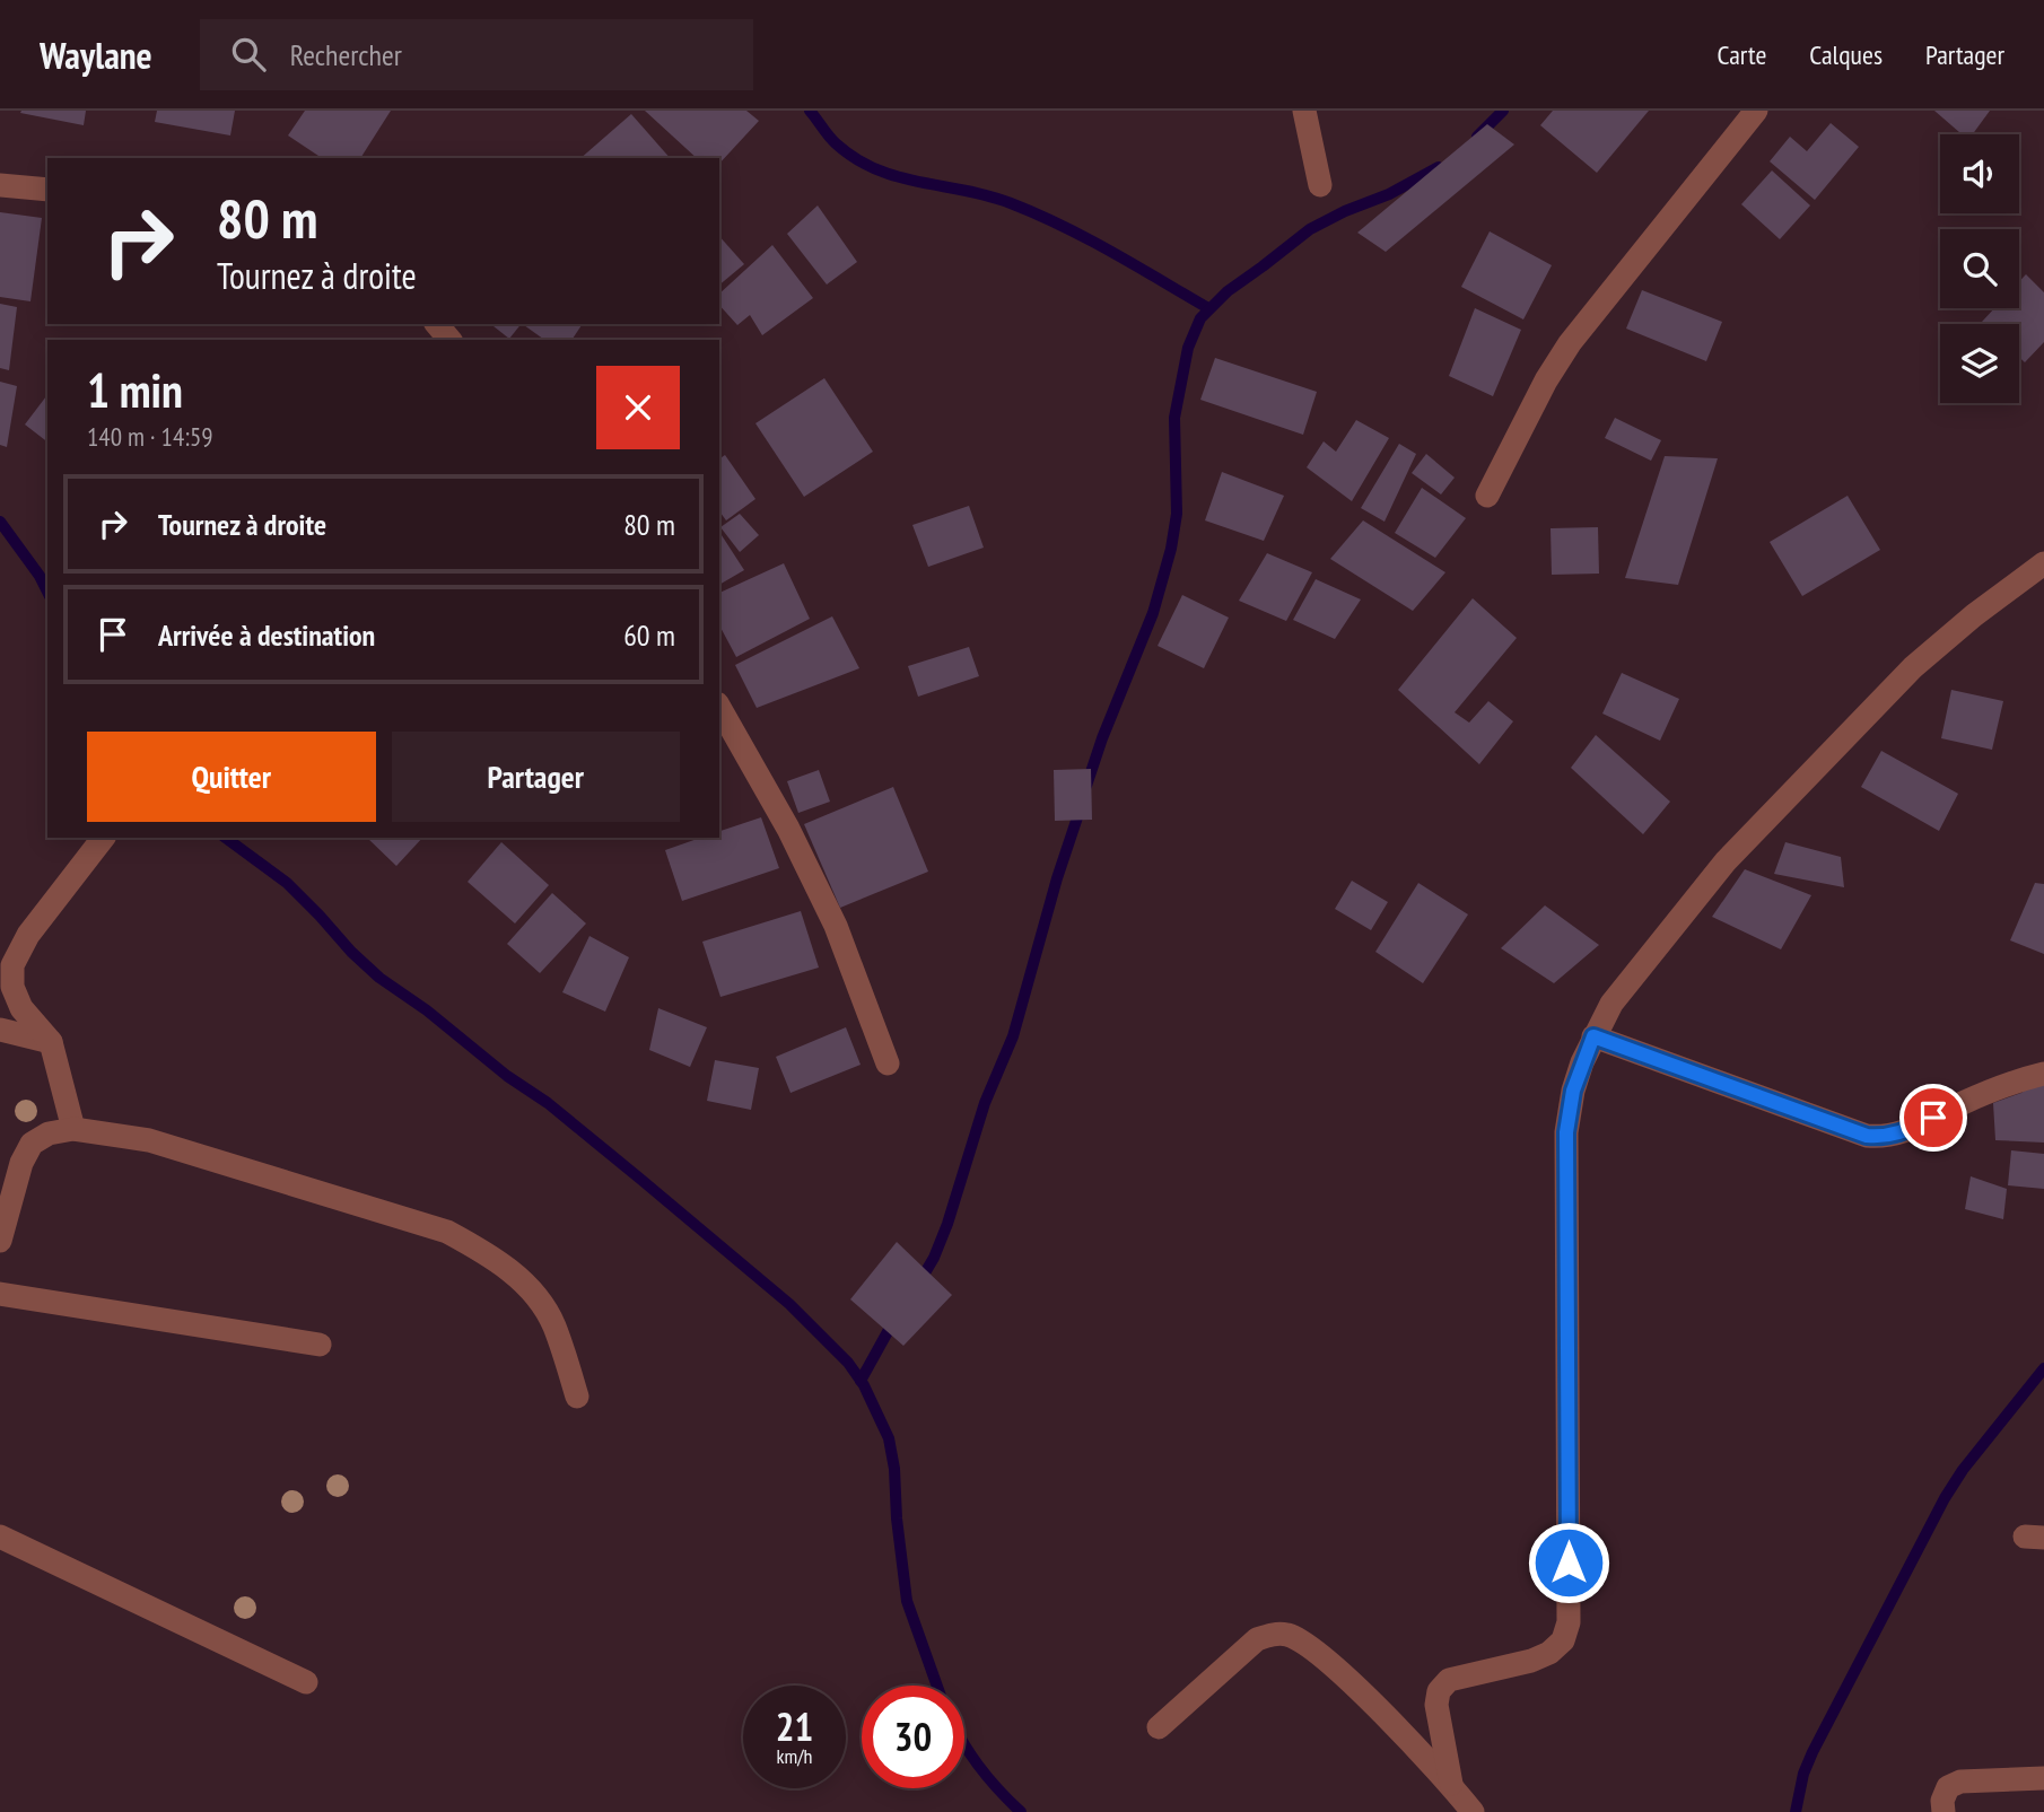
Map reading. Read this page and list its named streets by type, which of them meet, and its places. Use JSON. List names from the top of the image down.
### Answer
{
  "page": {
    "header": "Waylane",
    "search": "Rechercher",
    "nav": ["Carte", "Calques", "Partager"],
    "turn": ["80 m", "Tournez à droite"],
    "heading": ["1 min", "140 m · 14:59"],
    "list": [
      {
        "name": "Tournez à droite",
        "value": "80 m"
      },
      {
        "name": "Arrivée à destination",
        "value": "60 m"
      }
    ],
    "buttons": ["Quitter", "Partager"],
    "speed": "21 km/h",
    "limit": "30"
  }
}
